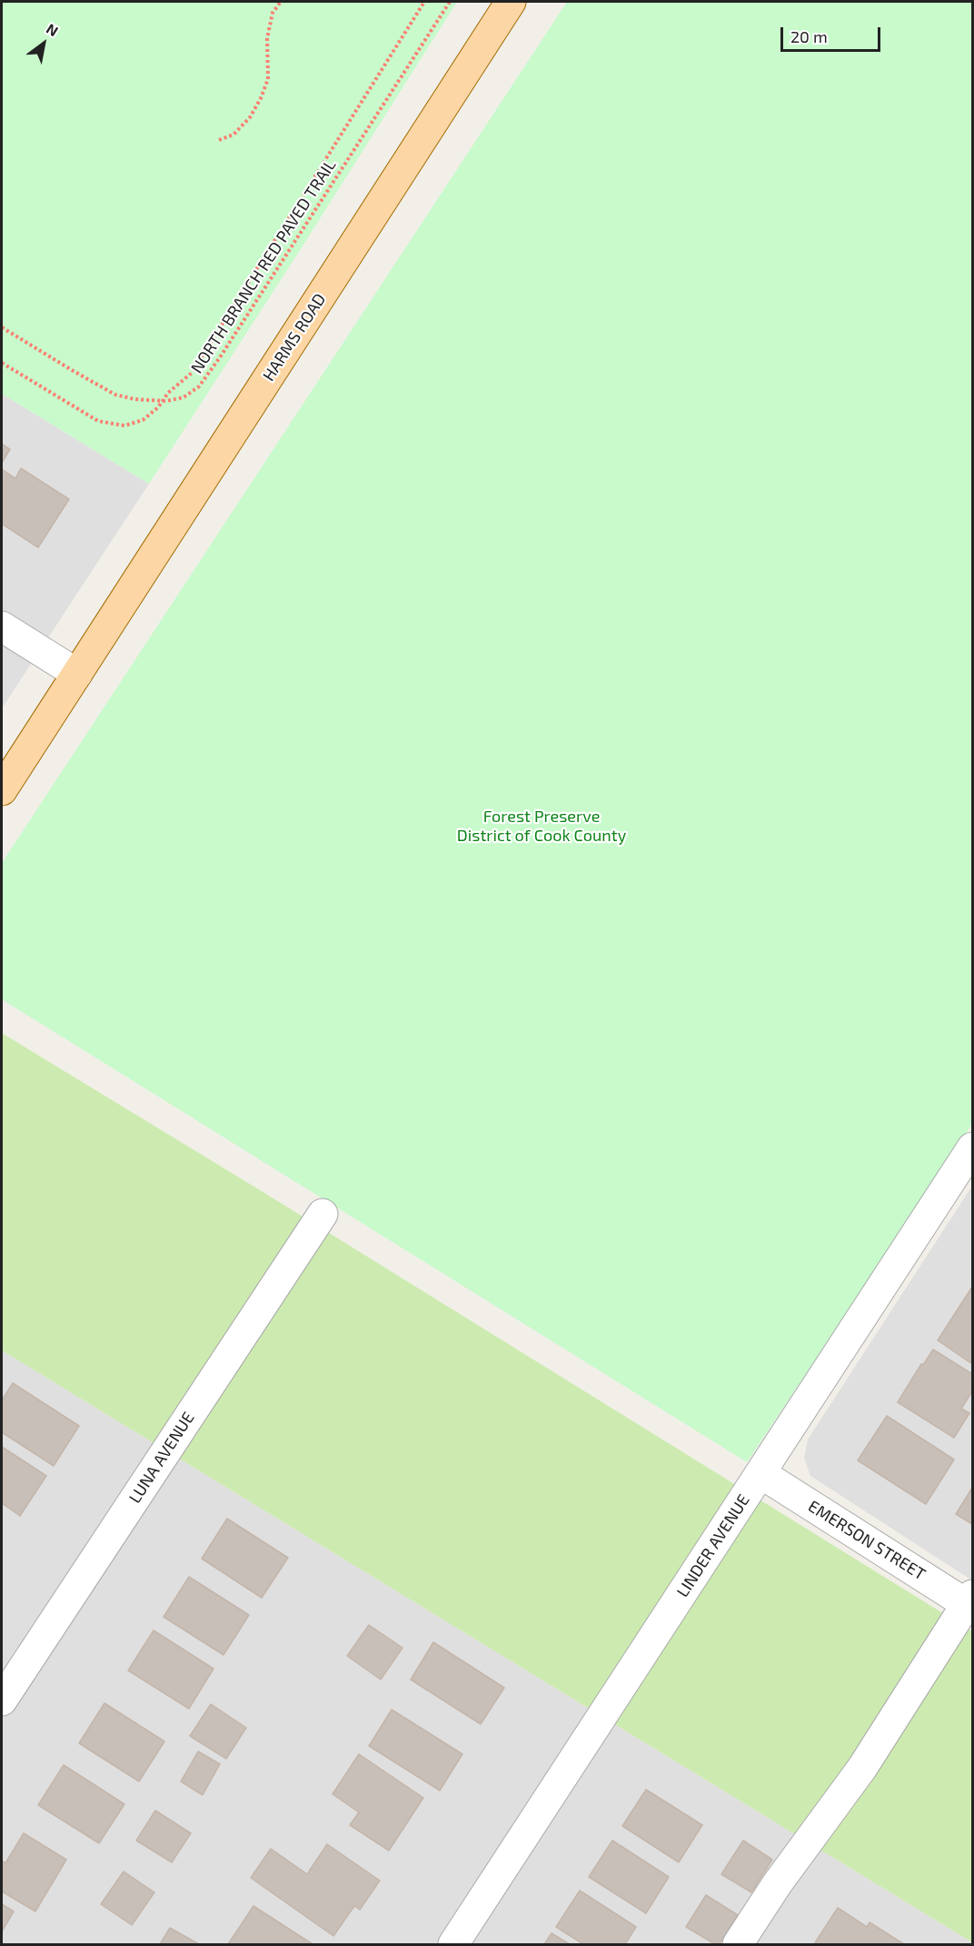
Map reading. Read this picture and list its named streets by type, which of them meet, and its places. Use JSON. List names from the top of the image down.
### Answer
{
  "streets": {
    "main road": ["HARMS ROAD"],
    "street": ["LUNA AVENUE", "EMERSON STREET", "LINDER AVENUE"],
    "path": ["NORTH BRANCH RED PAVED TRAIL"]
  },
  "crossings": [
    ["EMERSON STREET", "LINDER AVENUE"]
  ],
  "parks": ["Forest Preserve District of Cook County"],
  "scale_bar": "20 m",
  "north": "top right"
}
